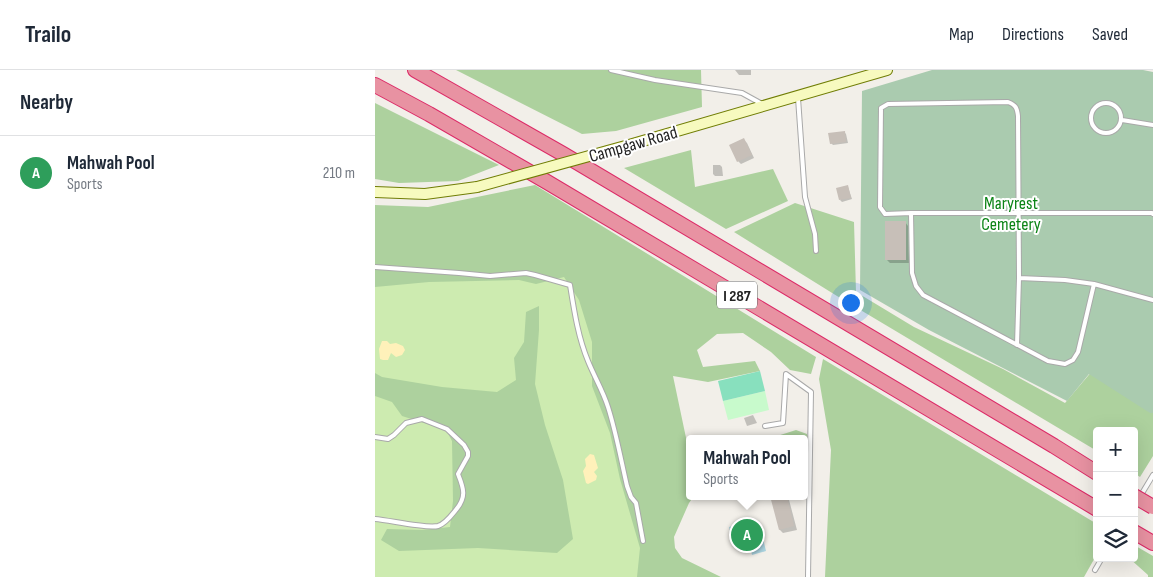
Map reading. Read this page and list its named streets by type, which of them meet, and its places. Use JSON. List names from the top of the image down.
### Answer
{
  "streets": {
    "highway": ["I 287"],
    "main road": ["Campgaw Road"]
  },
  "parks": ["Maryrest Cemetery"],
  "page": {
    "header": "Trailo",
    "nav": ["Map", "Directions", "Saved"],
    "heading": "Nearby",
    "list": [
      {
        "mark": "A",
        "name": "Mahwah Pool",
        "note": "Sports",
        "value": "210 m"
      }
    ],
    "map_buttons": ["+", "−"],
    "popup": ["Mahwah Pool", "Sports"],
    "pins": "A"
  }
}
